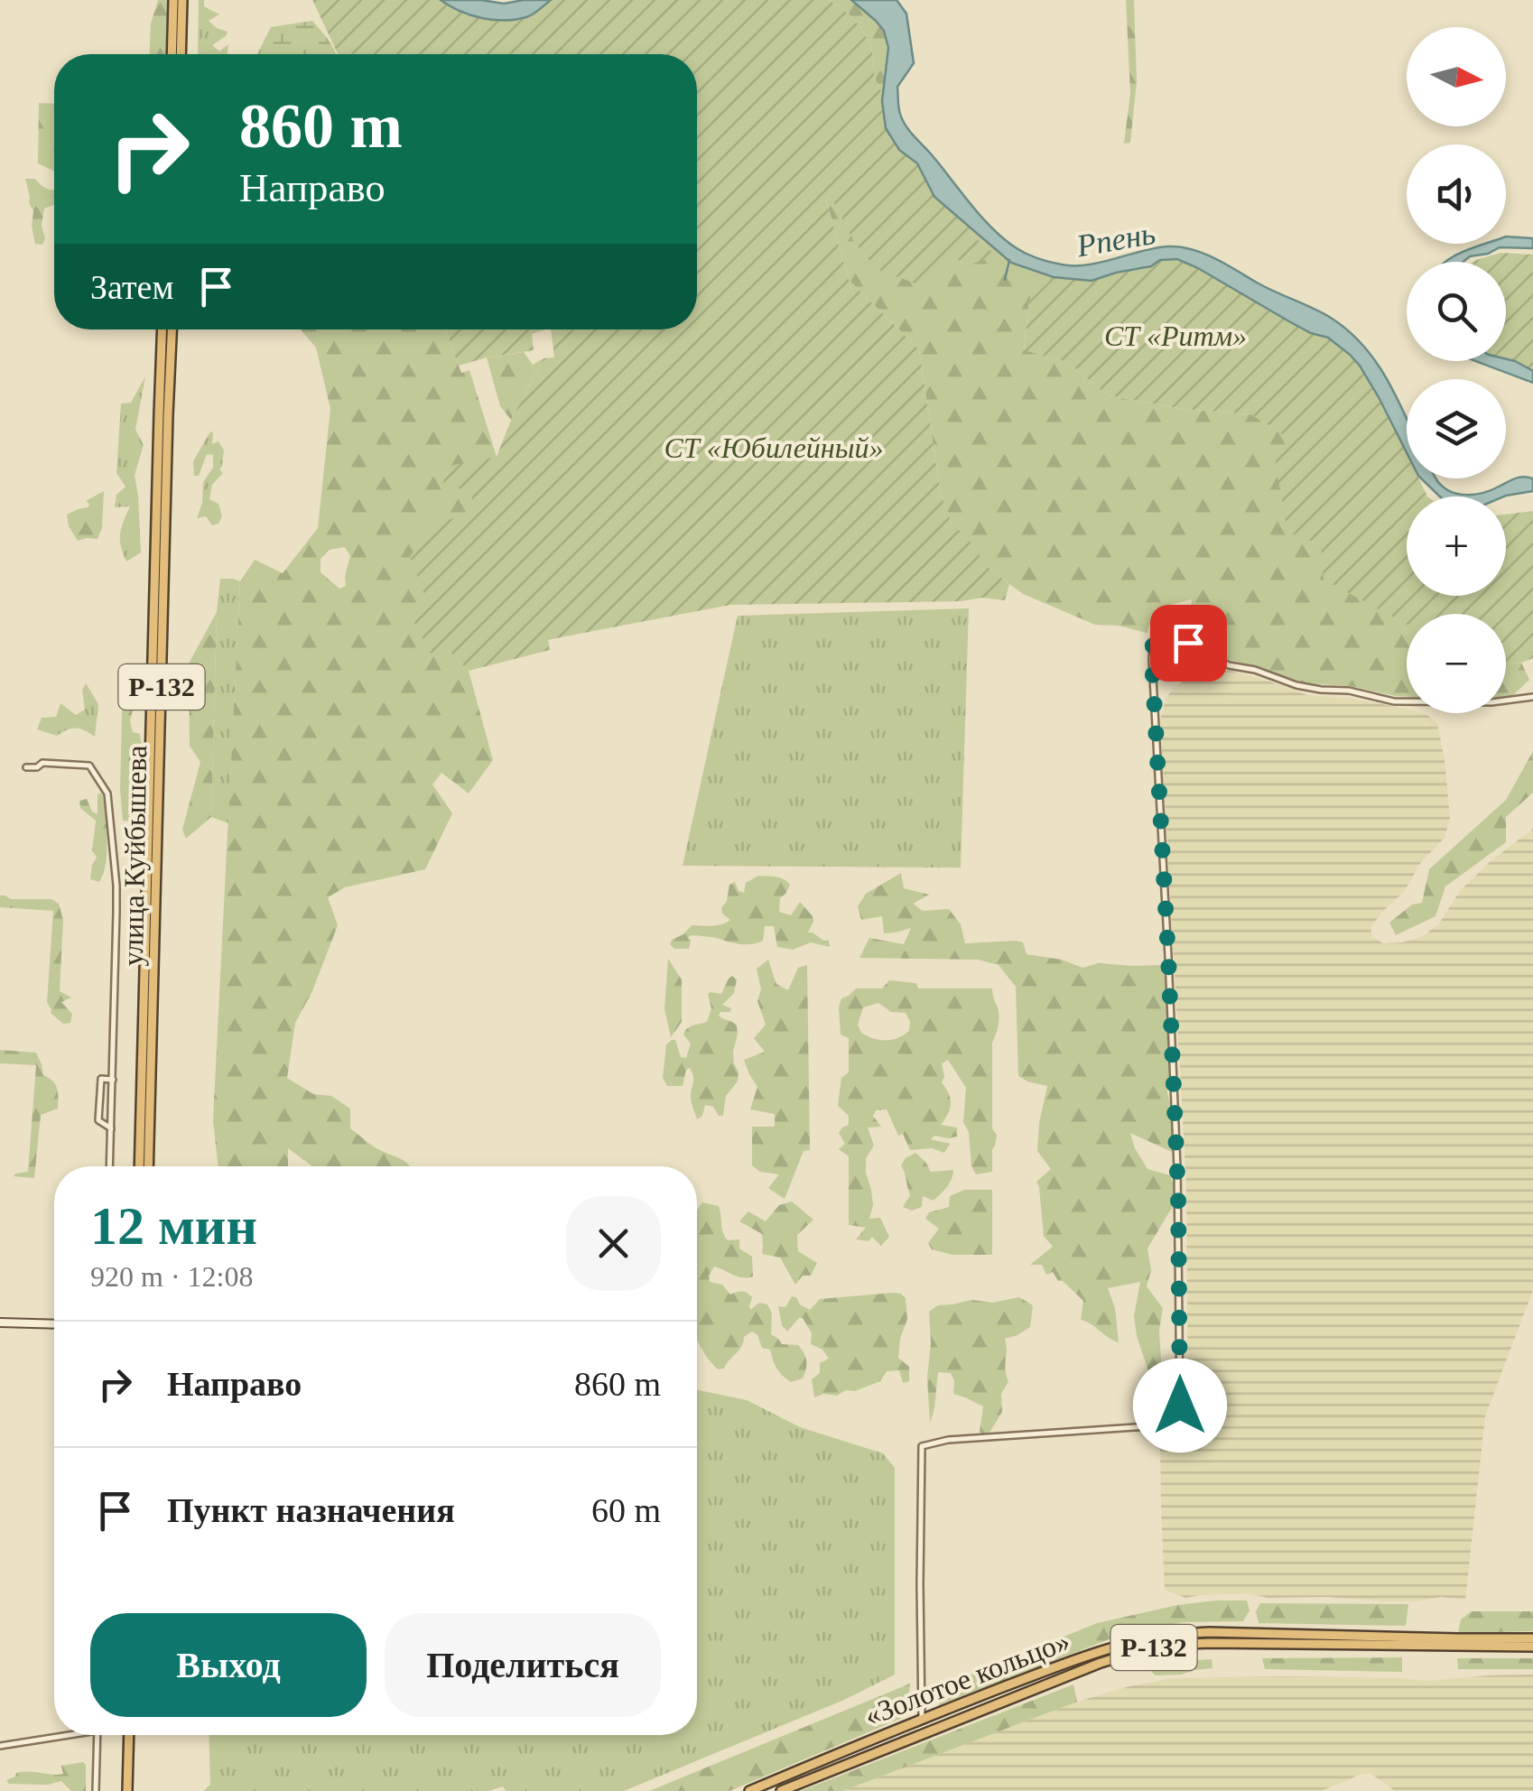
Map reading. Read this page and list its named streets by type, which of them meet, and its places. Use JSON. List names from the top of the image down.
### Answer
{
  "streets": {
    "highway": ["Р-132", "улица Куйбышева", "«Золотое кольцо»"]
  },
  "water": ["Рпень"],
  "parks": ["СТ «Ритм»", "СТ «Юбилейный»"],
  "north": "right",
  "page": {
    "map_buttons": ["+", "−"],
    "turn": ["860 m", "Направо"],
    "then": "Затем",
    "heading": ["12 мин", "920 m · 12:08"],
    "list": [
      {
        "name": "Направо",
        "value": "860 m"
      },
      {
        "name": "Пункт назначения",
        "value": "60 m"
      }
    ],
    "buttons": ["Выход", "Поделиться"]
  }
}
